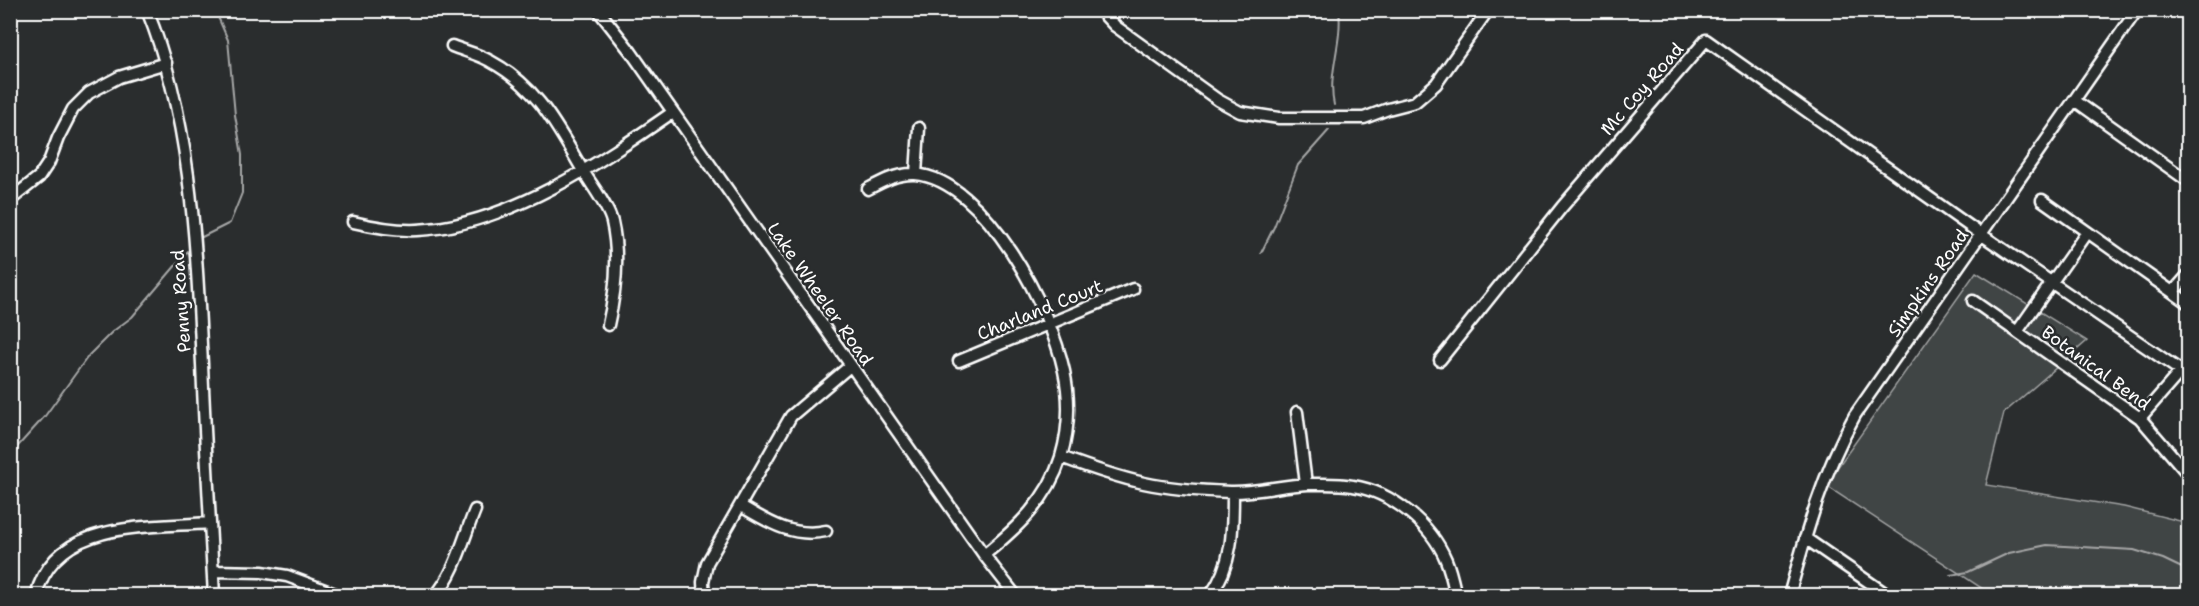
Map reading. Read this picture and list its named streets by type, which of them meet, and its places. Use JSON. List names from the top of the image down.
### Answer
{
  "streets": {
    "street": [
      "Mc Coy Road",
      "Simpkins Road",
      "Lake Wheeler Road",
      "Penny Road",
      "Charland Court",
      "Botanical Bend"
    ]
  },
  "crossings": [
    ["Mc Coy Road", "Simpkins Road"]
  ]
}
